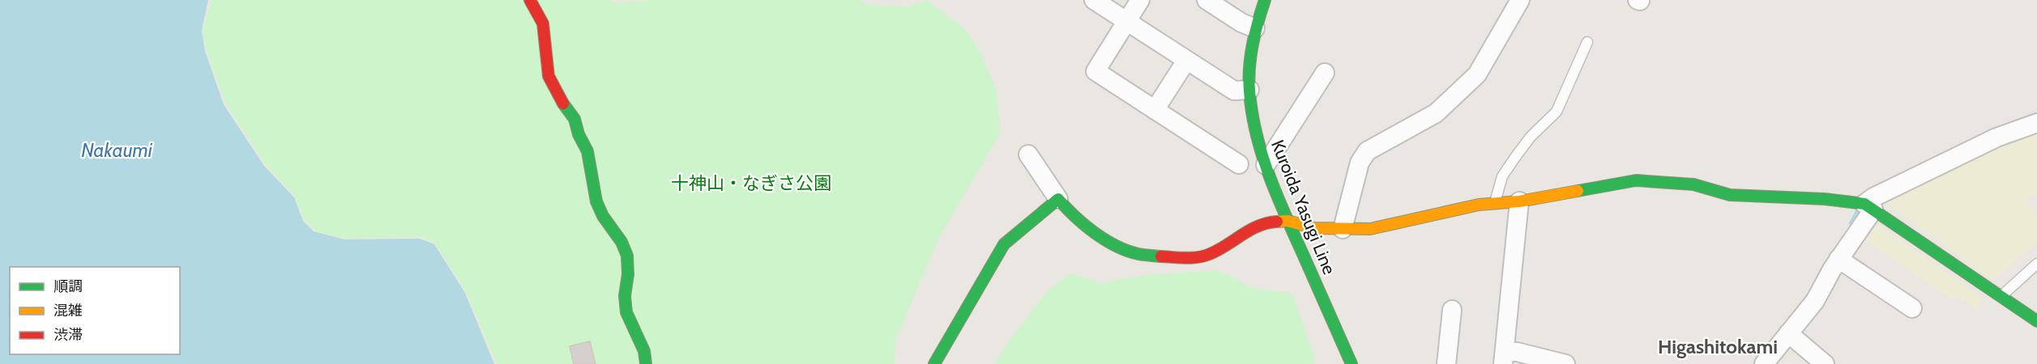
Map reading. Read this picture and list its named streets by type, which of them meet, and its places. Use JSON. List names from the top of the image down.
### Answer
{
  "streets": {
    "street": ["Kuroida Yasugi Line"]
  },
  "districts": ["Higashitokami"],
  "water": ["Nakaumi"],
  "parks": ["十神山・なぎさ公園"],
  "legend": ["順調", "混雑", "渋滞"]
}
